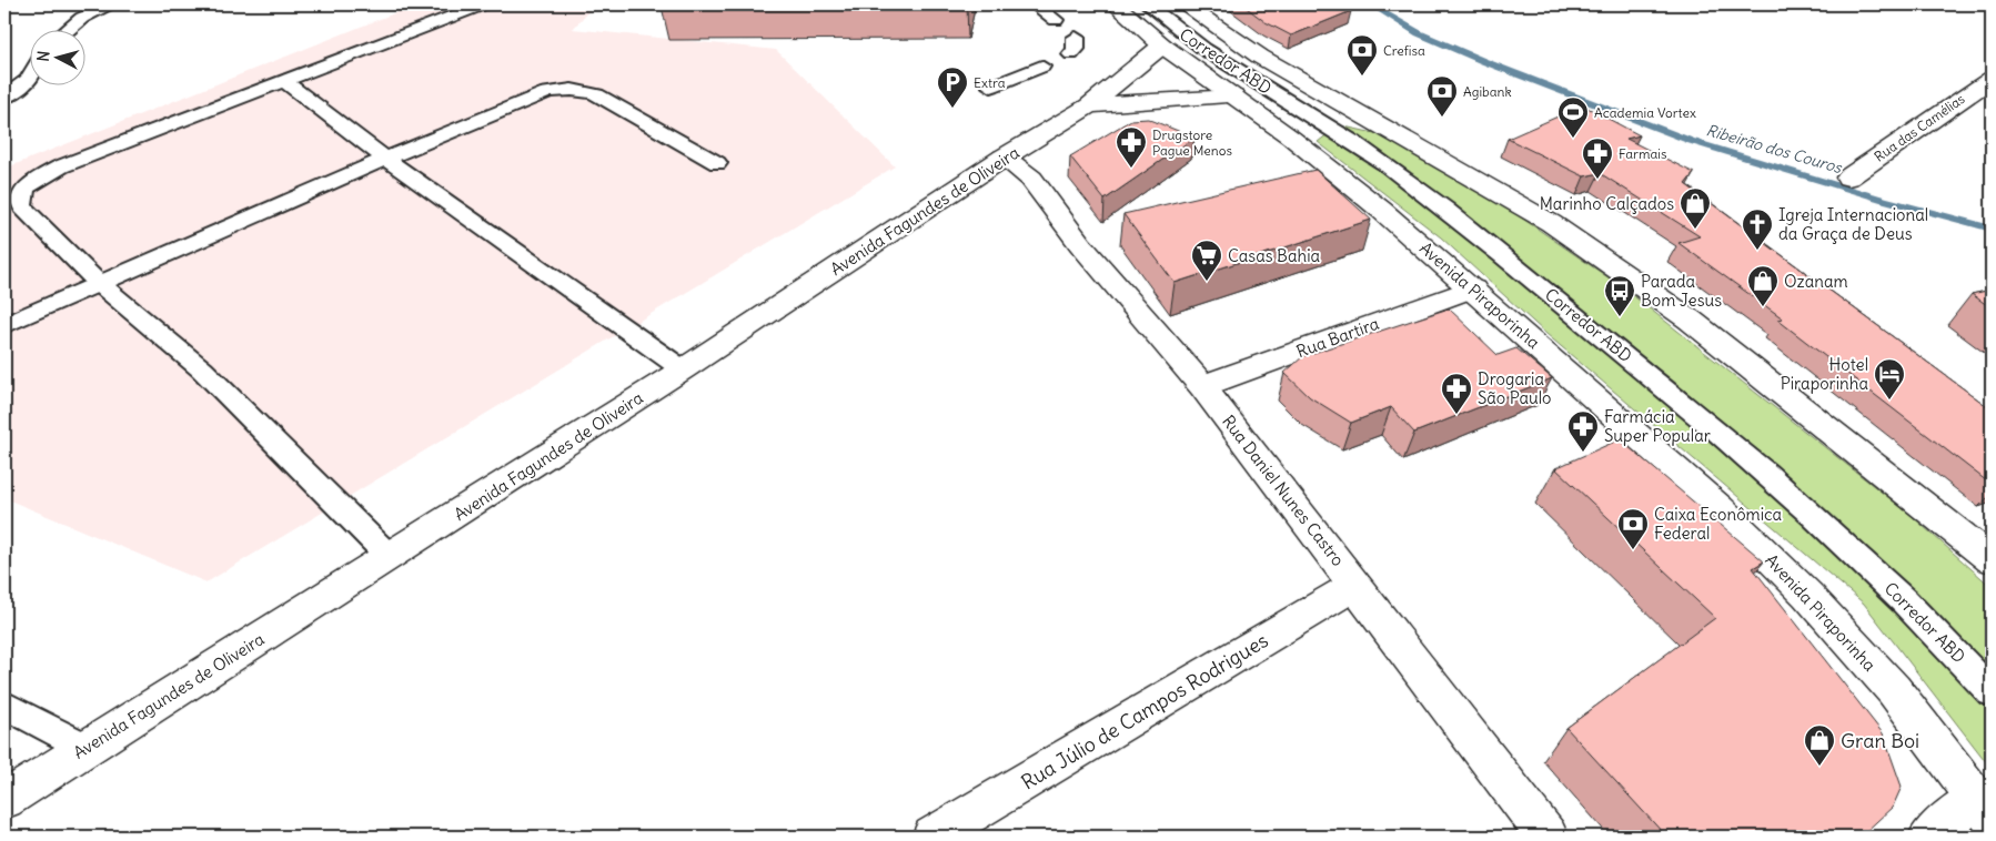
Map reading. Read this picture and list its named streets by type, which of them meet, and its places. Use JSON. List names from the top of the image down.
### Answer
{
  "streets": {
    "main road": [
      "Rua das Camélias",
      "Avenida Fagundes de Oliveira",
      "Avenida Piraporinha",
      "Rua Bartira",
      "Rua Daniel Nunes Castro",
      "Rua Júlio de Campos Rodrigues"
    ],
    "lane": ["Corredor ABD"]
  },
  "crossings": [
    ["Avenida Fagundes de Oliveira", "Avenida Piraporinha"],
    ["Avenida Fagundes de Oliveira", "Rua Daniel Nunes Castro"],
    ["Avenida Piraporinha", "Rua Bartira"],
    ["Rua Bartira", "Rua Daniel Nunes Castro"],
    ["Rua Daniel Nunes Castro", "Rua Júlio de Campos Rodrigues"]
  ],
  "water": ["Ribeirão dos Couros"],
  "places": {
    "bank": ["Crefisa", "Agibank", "Caixa Econômica Federal"],
    "parking": ["Extra"],
    "sports": ["Academia Vortex"],
    "pharmacy": [
      "Drugstore Pague Menos",
      "Farmais",
      "Drogaria São Paulo",
      "Farmácia Super Popular"
    ],
    "shop": ["Marinho Calçados", "Ozanam", "Gran Boi"],
    "church": ["Igreja Internacional da Graça de Deus"],
    "supermarket": ["Casas Bahia"],
    "bus stop": ["Parada Bom Jesus"],
    "hotel": ["Hotel Piraporinha"]
  },
  "north": "left"
}
